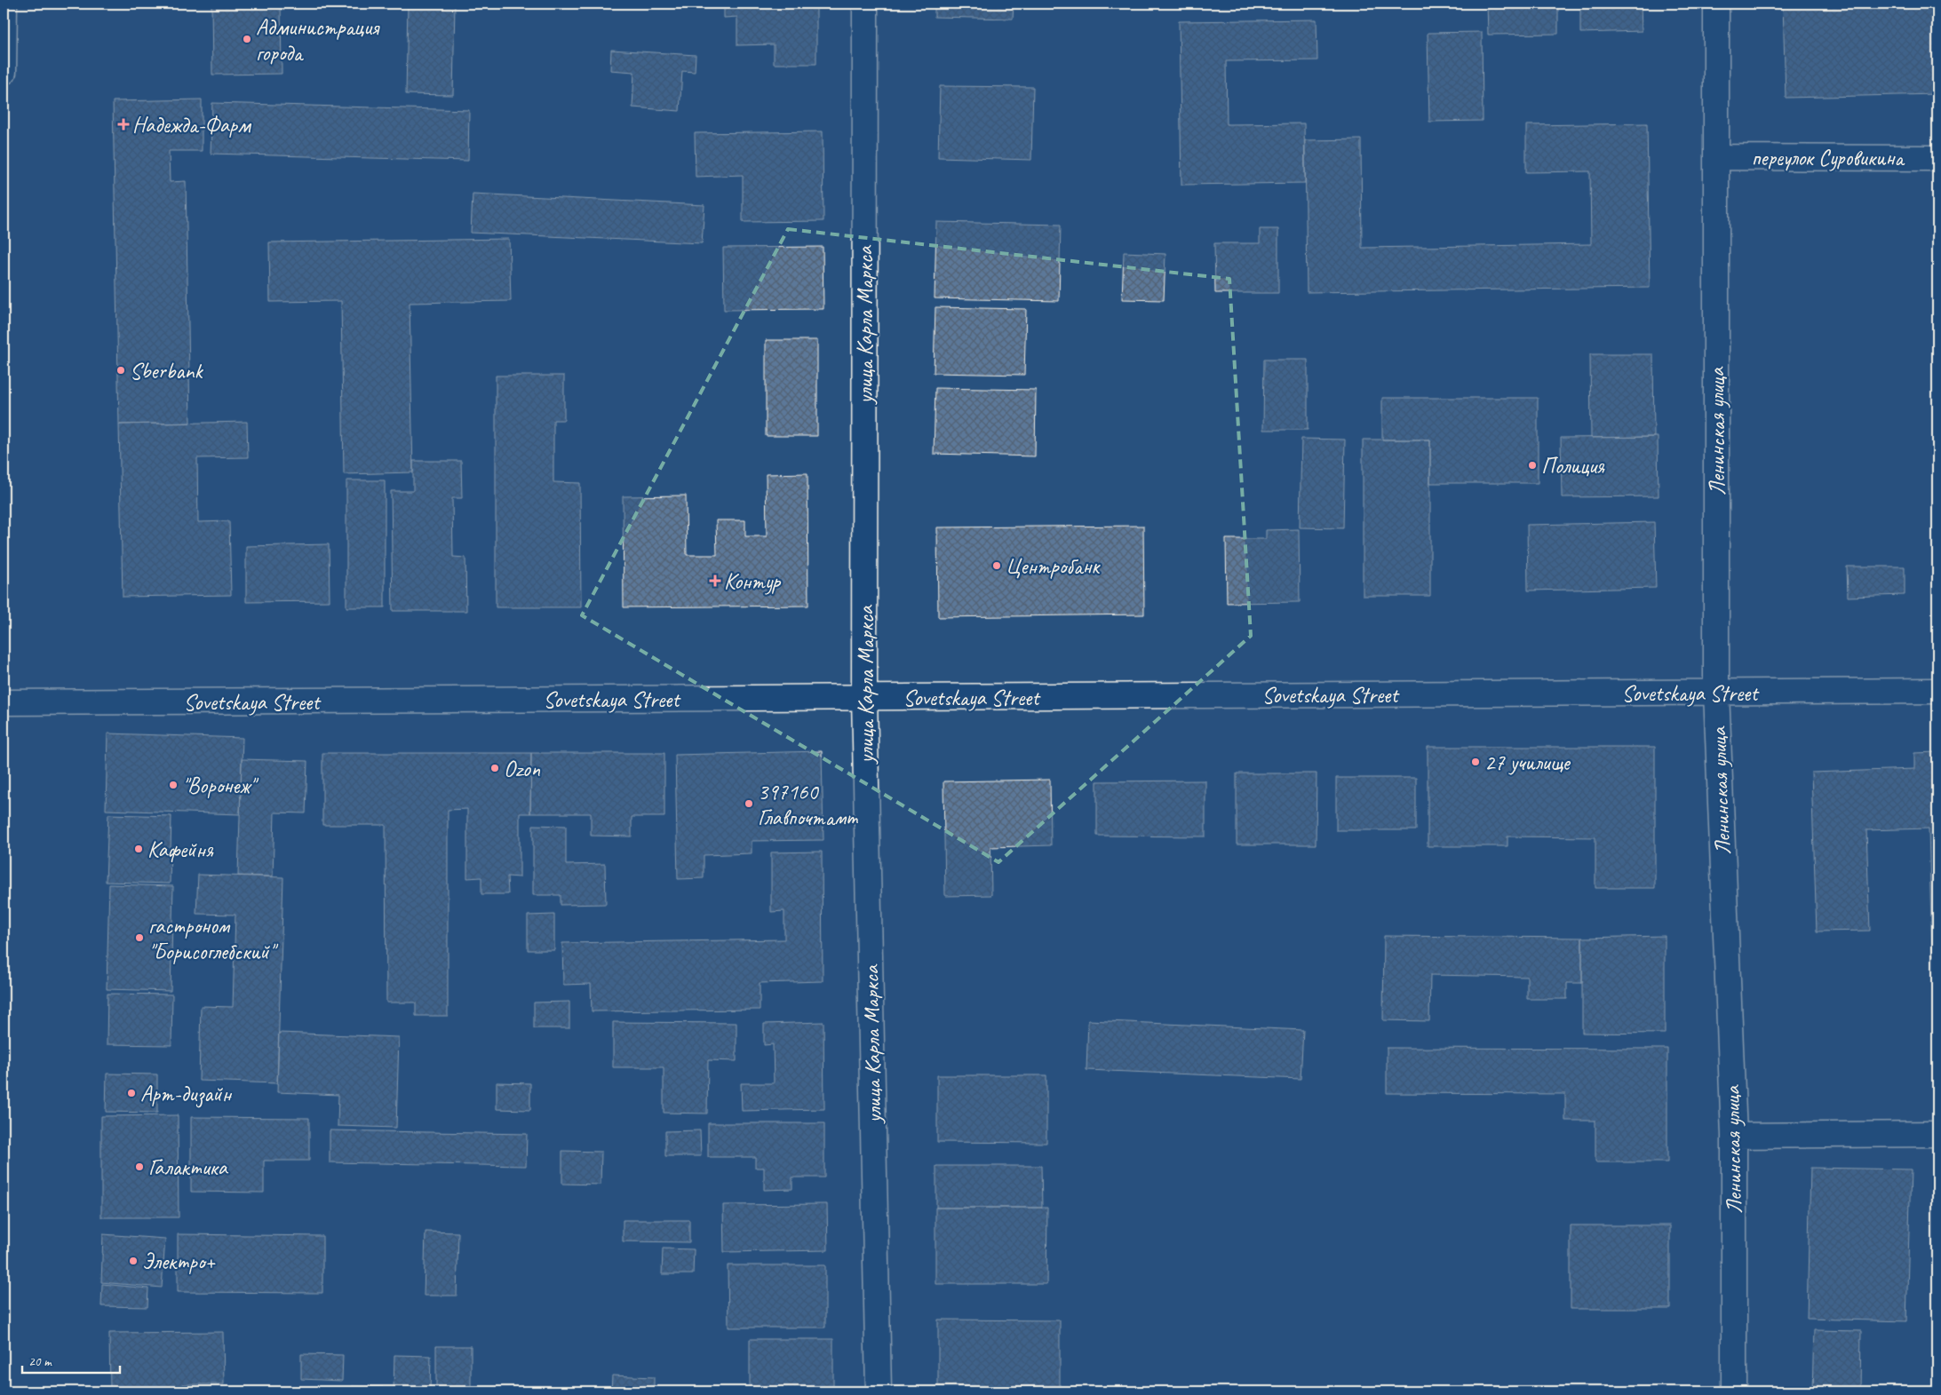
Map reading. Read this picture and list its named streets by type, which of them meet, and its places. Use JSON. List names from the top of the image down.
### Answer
{
  "streets": {
    "street": [
      "переулок Суровикина",
      "улица Карла Маркса",
      "Ленинская улица",
      "Sovetskaya Street"
    ]
  },
  "crossings": [
    ["переулок Суровикина", "Ленинская улица"],
    ["улица Карла Маркса", "Sovetskaya Street"],
    ["Ленинская улица", "Sovetskaya Street"]
  ],
  "places": {
    "other": [
      "Администрация города",
      "Sberbank",
      "Полиция",
      "Центробанк",
      "27 училище",
      "Ozon",
      "\"Воронеж\"",
      "397160 Главпочтамт",
      "Кафейня",
      "гастроном \"Борисоглебский\"",
      "Арт-дизайн",
      "Галактика",
      "Электро+"
    ],
    "health": ["Надежда-Фарм", "Контур"]
  },
  "scale_bar": "20 m"
}
